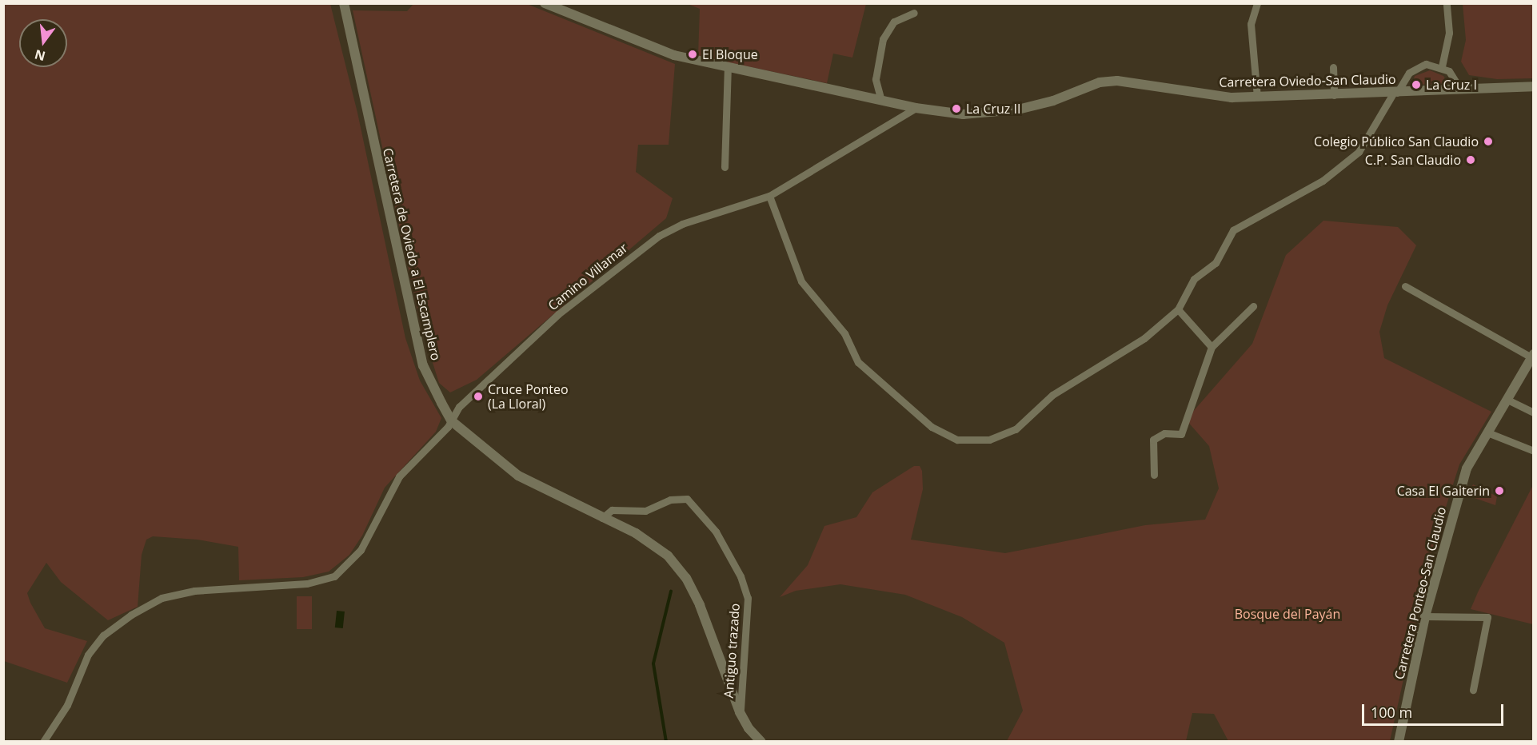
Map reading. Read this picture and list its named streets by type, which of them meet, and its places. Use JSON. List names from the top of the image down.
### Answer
{
  "streets": {
    "street": [
      "Carretera Oviedo-San Claudio",
      "Carretera de Oviedo a El Escamplero",
      "Camino Villamar",
      "Carretera Ponteo-San Claudio",
      "Antiguo trazado"
    ]
  },
  "crossings": [
    ["Carretera Oviedo-San Claudio", "Camino Villamar"],
    ["Carretera de Oviedo a El Escamplero", "Camino Villamar"],
    ["Carretera de Oviedo a El Escamplero", "Antiguo trazado"]
  ],
  "parks": ["Bosque del Payán"],
  "places": [
    "El Bloque",
    "La Cruz I",
    "La Cruz II",
    "Colegio Público San Claudio",
    "C.P. San Claudio",
    "Cruce Ponteo (La Lloral)",
    "Casa El Gaiterin"
  ],
  "scale_bar": "100 m",
  "north": "bottom"
}
